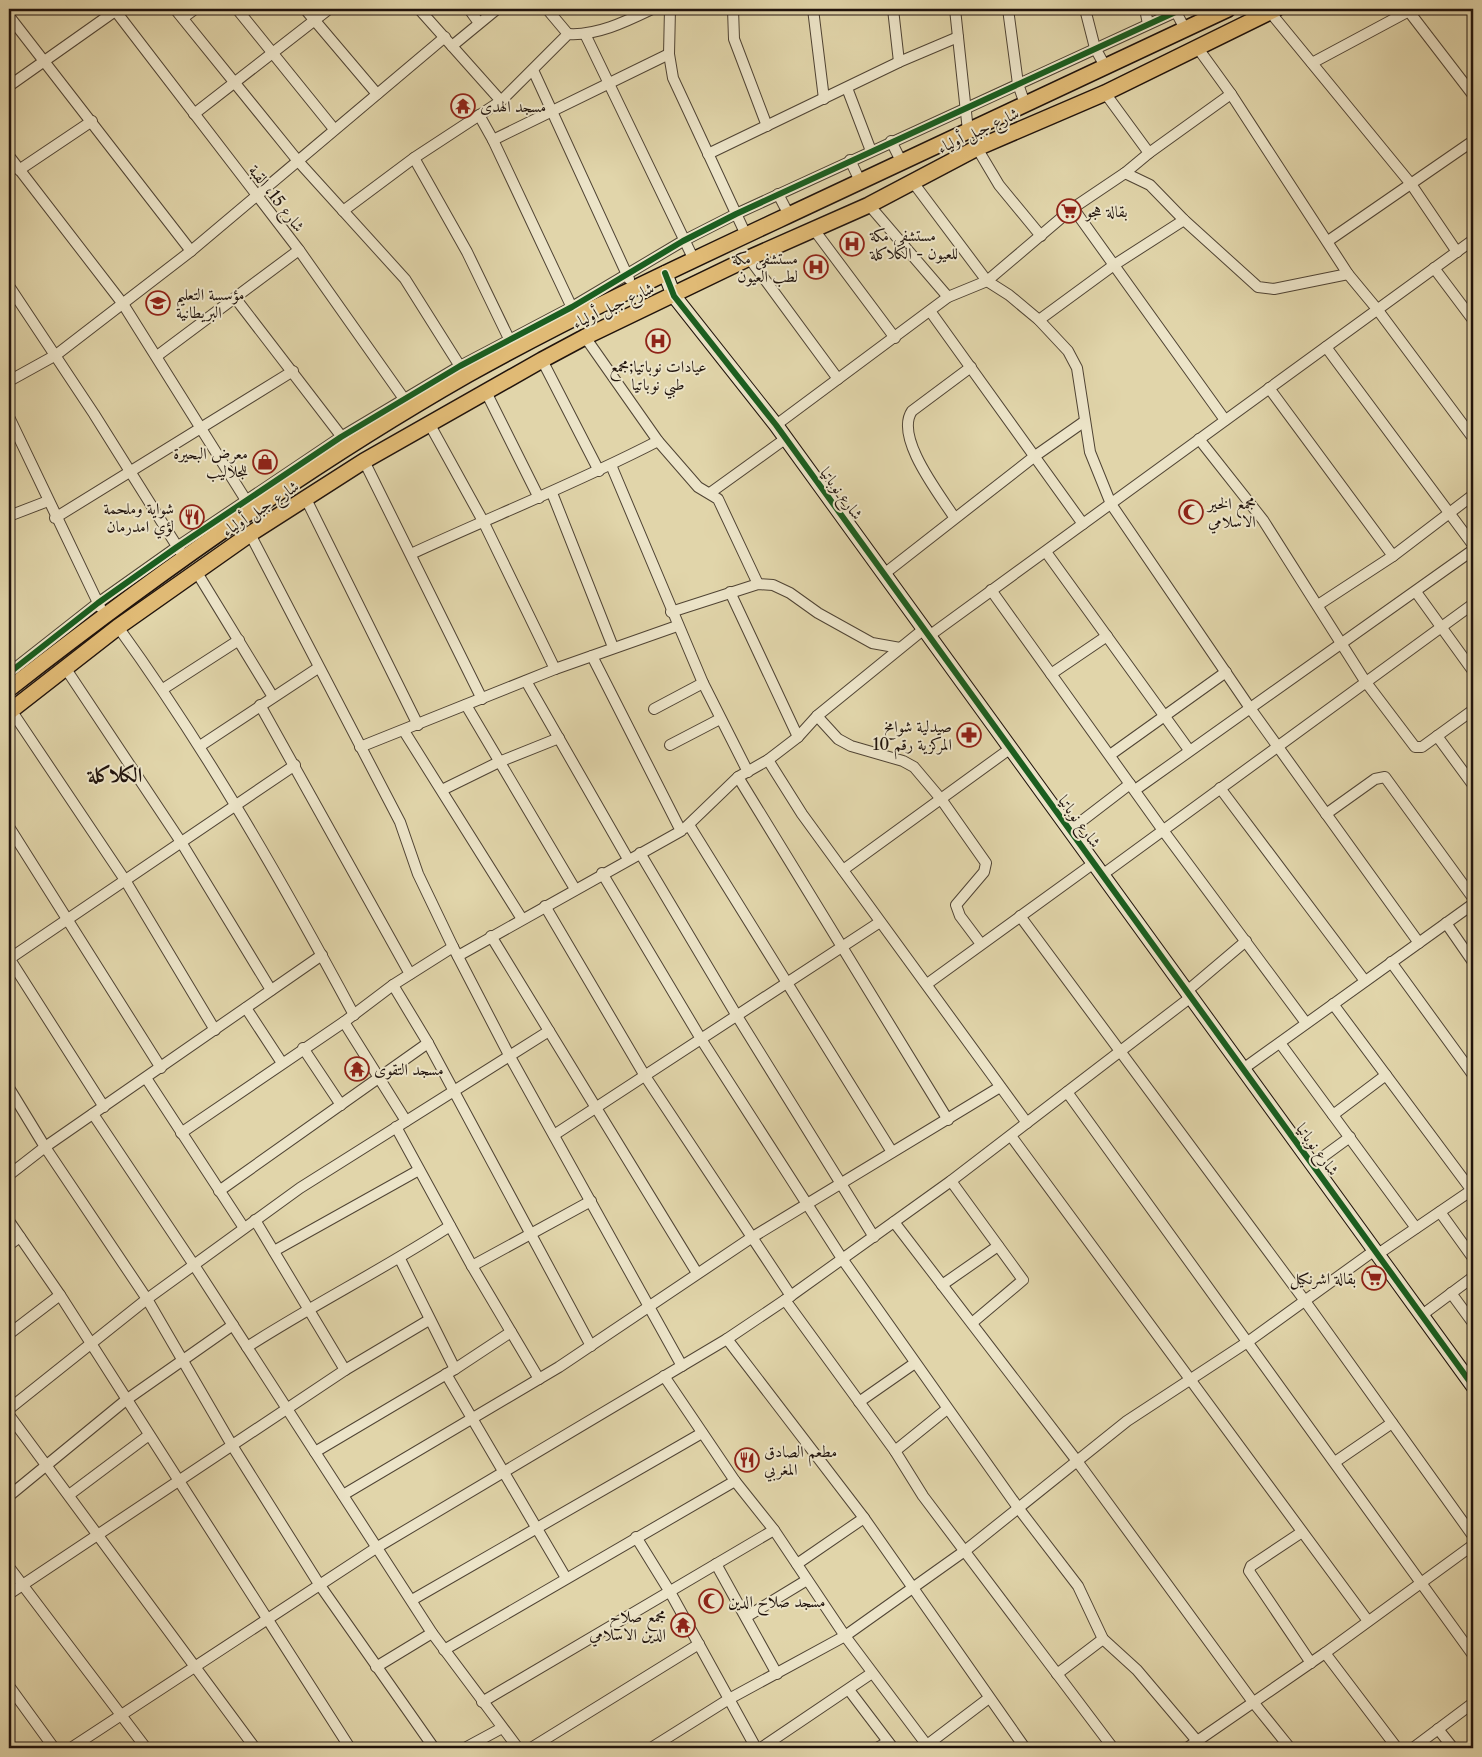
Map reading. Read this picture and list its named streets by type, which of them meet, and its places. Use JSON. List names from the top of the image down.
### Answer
{
  "streets": {
    "main road": ["شارع جبل أولياء"],
    "street": ["شارع 15، القبة", "شارع نوباتيا"]
  },
  "crossings": [
    ["شارع جبل أولياء", "شارع 15، القبة"],
    ["شارع جبل أولياء", "شارع نوباتيا"]
  ],
  "districts": ["الكلاكلة"],
  "places": {
    "temple": ["مسجد الهدى", "مسجد التقوى", "مجمع صلاح الدين الاسلامي"],
    "supermarket": ["بقالة هجو", "بقالة اشرنكيل"],
    "hospital": ["مستشفى مكة للعيون - الكلاكلة", "مستشفى مكة لطب العيون", "عيادات نوباتيا;مجمع طبي نوباتيا"],
    "school or university": ["مؤسسة التعليم البريطانية"],
    "shop": ["معرض البحيرة للجلاليب"],
    "mosque": ["مجمع الخير الاسلامي", "مسجد صلاح الدين"],
    "restaurant": ["شواية وملحمة لؤي امدرمان", "مطعم الصادق المغربي"],
    "pharmacy": ["صيدلية شوامخ المركزية رقم 10"]
  }
}
